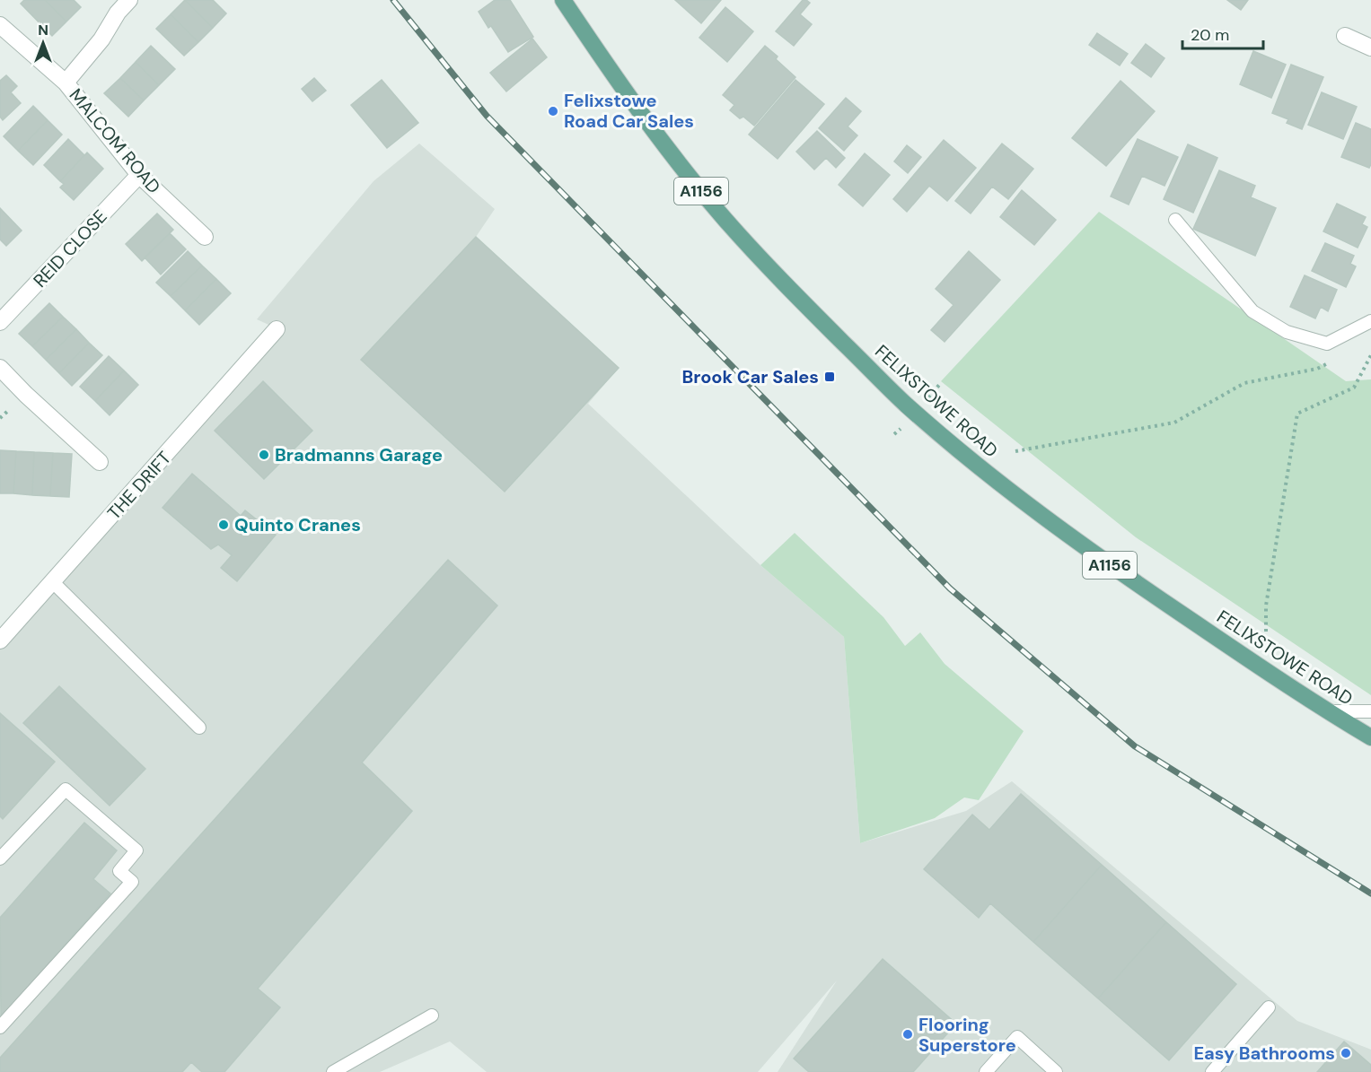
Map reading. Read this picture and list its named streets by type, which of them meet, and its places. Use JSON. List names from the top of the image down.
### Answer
{
  "streets": {
    "main road": ["A1156", "FELIXSTOWE ROAD"],
    "street": ["MALCOM ROAD", "REID CLOSE", "THE DRIFT"]
  },
  "crossings": [
    ["MALCOM ROAD", "REID CLOSE"]
  ],
  "places": {
    "other": [
      "Felixstowe Road Car Sales",
      "Bradmanns Garage",
      "Quinto Cranes",
      "Flooring Superstore",
      "Easy Bathrooms"
    ],
    "transit": ["Brook Car Sales"]
  },
  "scale_bar": "20 m",
  "north": "top"
}
